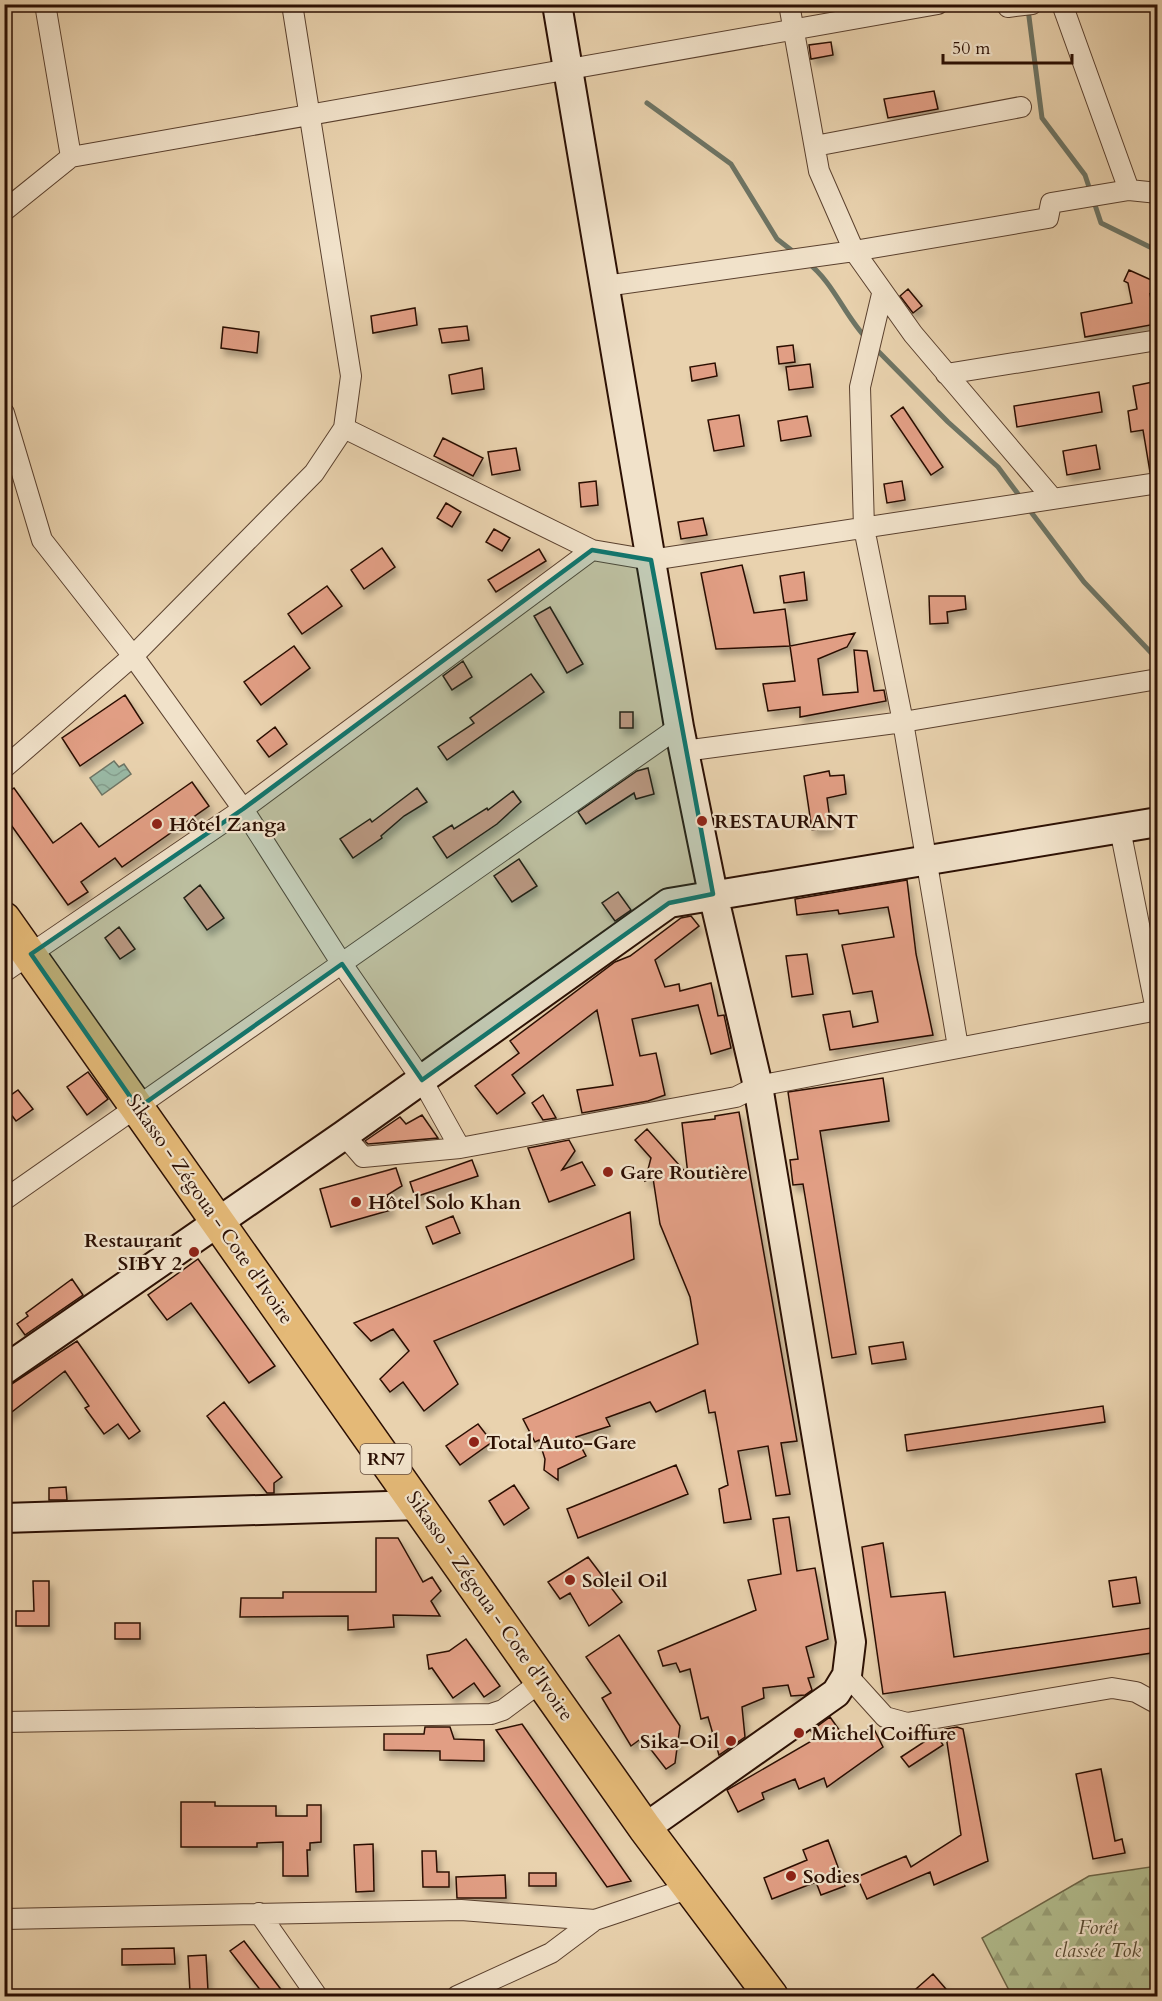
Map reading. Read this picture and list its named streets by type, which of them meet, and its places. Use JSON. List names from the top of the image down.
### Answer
{
  "streets": {
    "highway": ["Sikasso - Zégoua - Cote d'Ivoire", "RN7"]
  },
  "parks": ["Forêt classée Tok"],
  "places": [
    "RESTAURANT",
    "Hôtel Zanga",
    "Gare Routière",
    "Hôtel Solo Khan",
    "Restaurant SIBY 2",
    "Total Auto-Gare",
    "Soleil Oil",
    "Michel Coiffure",
    "Sika-Oil",
    "Sodies"
  ],
  "scale_bar": "50 m"
}
